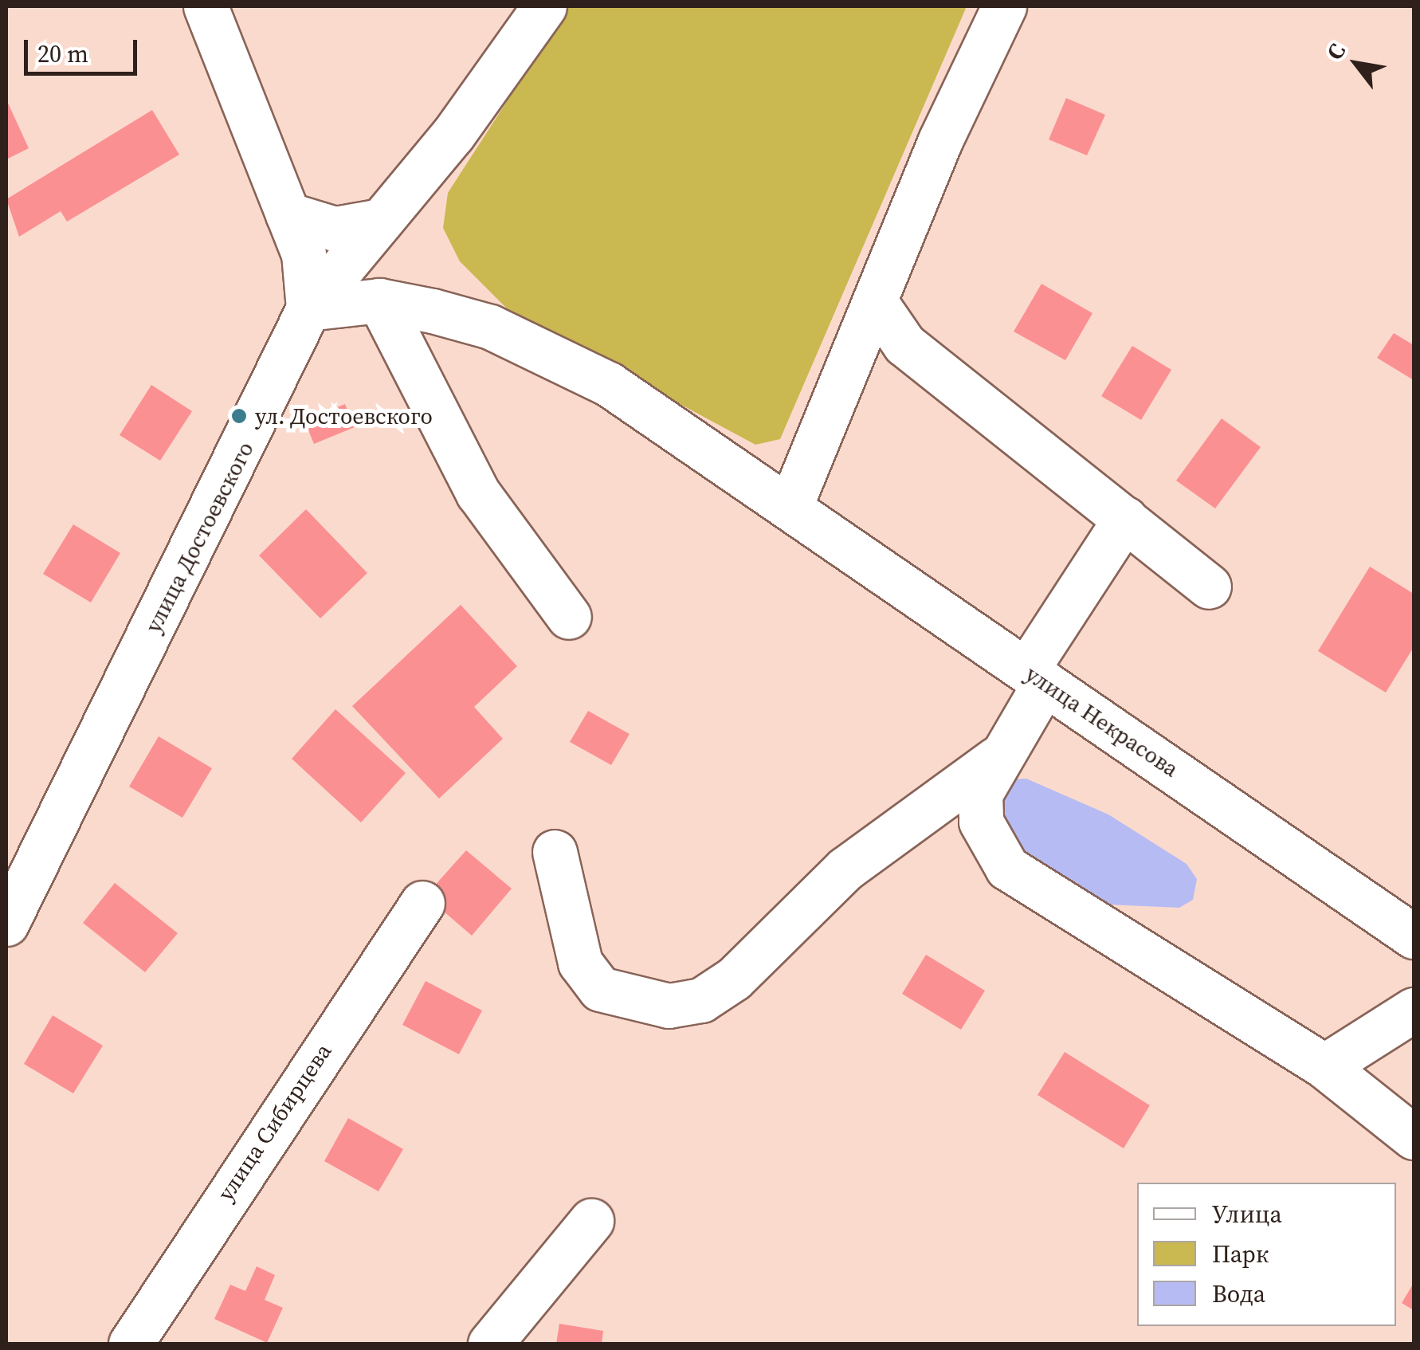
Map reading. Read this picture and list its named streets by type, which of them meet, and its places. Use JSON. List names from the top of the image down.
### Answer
{
  "streets": {
    "main road": ["улица Достоевского", "улица Некрасова", "улица Сибирцева"]
  },
  "crossings": [
    ["улица Достоевского", "улица Некрасова"]
  ],
  "places": ["ул. Достоевского"],
  "legend": ["Улица", "Парк", "Вода"],
  "scale_bar": "20 m",
  "north": "top left"
}
